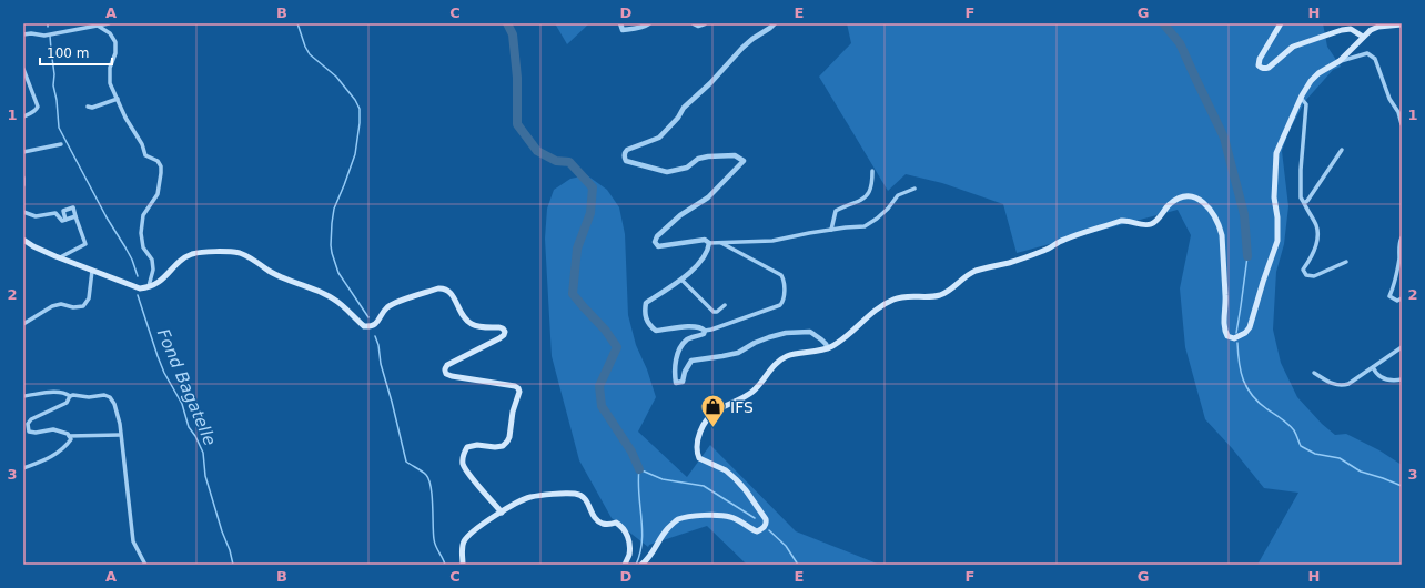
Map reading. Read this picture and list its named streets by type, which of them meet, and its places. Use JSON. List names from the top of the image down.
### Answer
{
  "water": ["Fond Bagatelle"],
  "places": {
    "shop": ["IFS"]
  },
  "scale_bar": "100 m",
  "grid": {
    "columns": [
      "A",
      "B",
      "C",
      "D",
      "E",
      "F",
      "G",
      "H"
    ],
    "rows": ["1", "2", "3"]
  }
}
